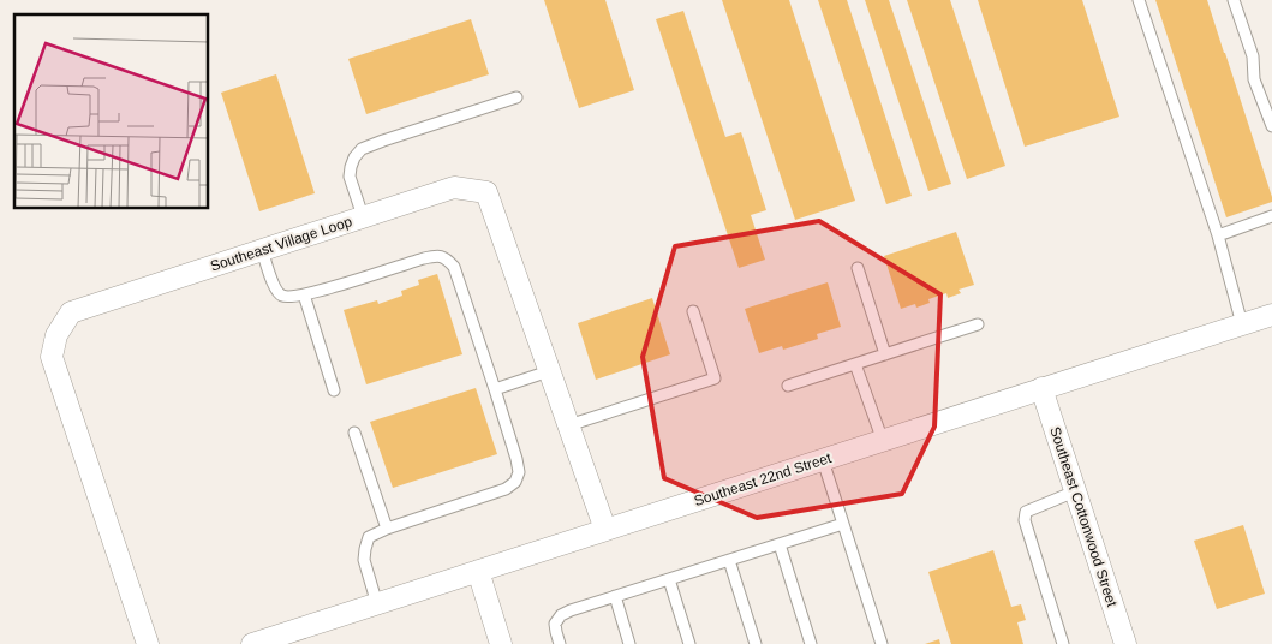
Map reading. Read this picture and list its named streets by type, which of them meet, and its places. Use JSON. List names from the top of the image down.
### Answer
{
  "streets": {
    "street": ["Southeast Village Loop", "Southeast 22nd Street", "Southeast Cottonwood Street"]
  },
  "crossings": [
    ["Southeast Village Loop", "Southeast 22nd Street"],
    ["Southeast 22nd Street", "Southeast Cottonwood Street"]
  ]
}
